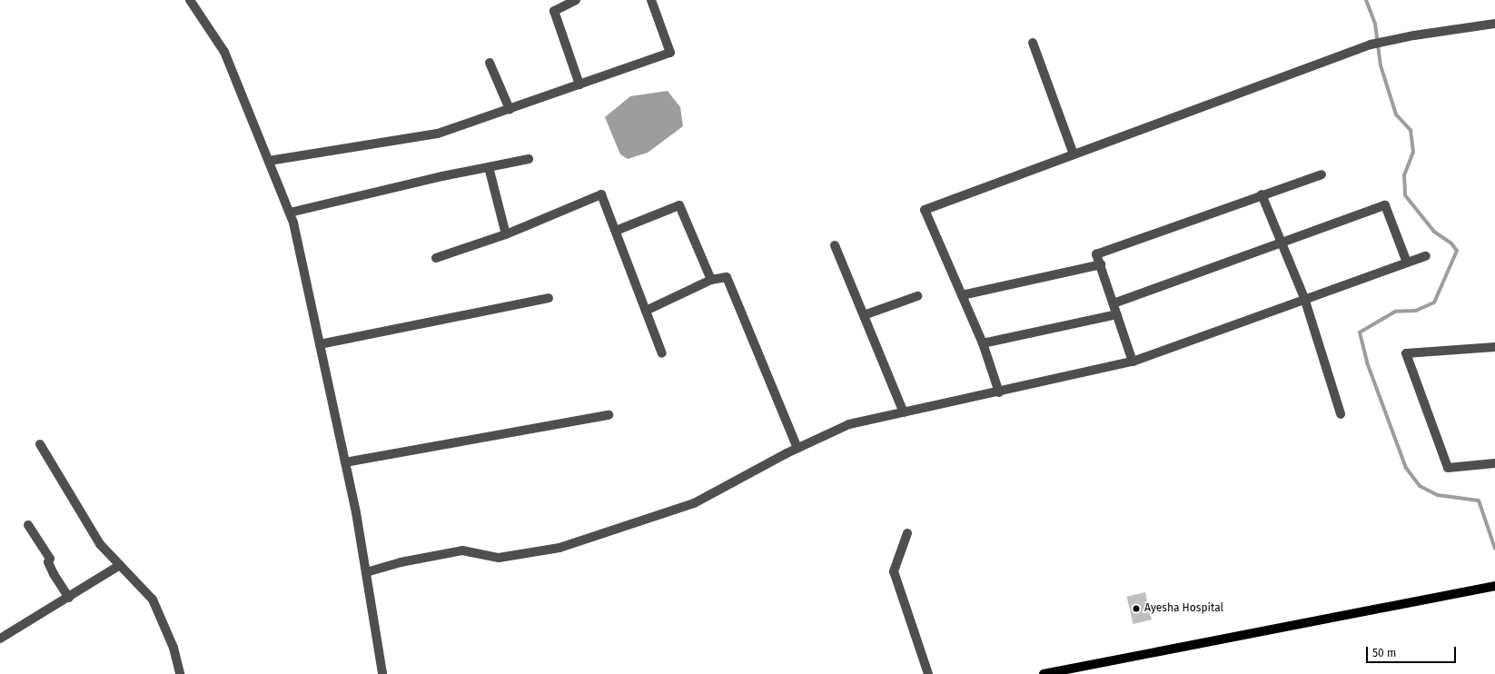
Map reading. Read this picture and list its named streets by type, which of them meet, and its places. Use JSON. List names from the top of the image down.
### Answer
{
  "places": ["Ayesha Hospital"],
  "scale_bar": "50 m"
}
